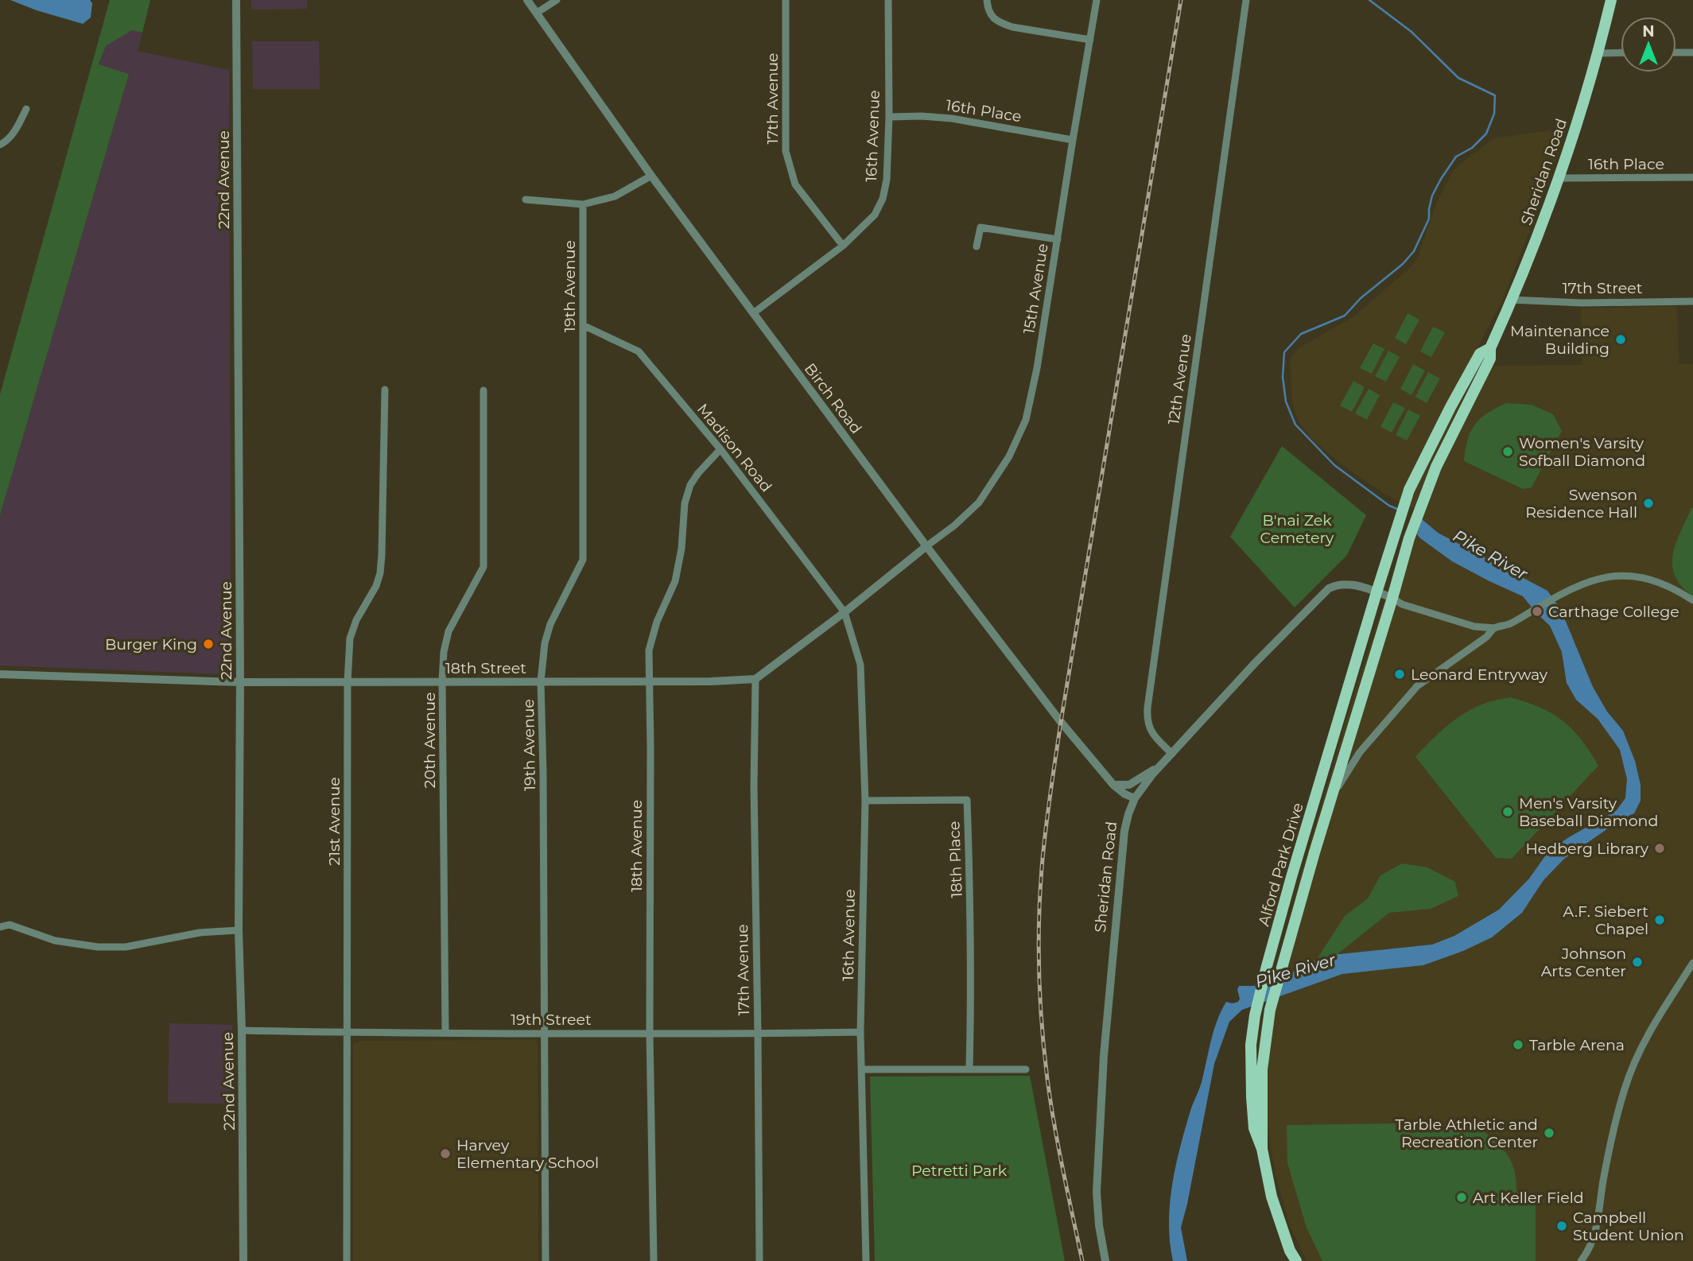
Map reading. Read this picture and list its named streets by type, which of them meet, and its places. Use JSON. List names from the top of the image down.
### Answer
{
  "streets": {
    "main road": ["Sheridan Road", "Alford Park Drive"],
    "street": [
      "17th Avenue",
      "16th Place",
      "16th Avenue",
      "22nd Avenue",
      "19th Avenue",
      "17th Street",
      "15th Avenue",
      "12th Avenue",
      "Birch Road",
      "Madison Road",
      "18th Street",
      "20th Avenue",
      "21st Avenue",
      "18th Avenue",
      "18th Place",
      "19th Street"
    ]
  },
  "crossings": [
    ["17th Avenue", "16th Avenue"],
    ["17th Avenue", "18th Street"],
    ["17th Avenue", "19th Street"],
    ["16th Place", "16th Avenue"],
    ["16th Place", "Sheridan Road"],
    ["16th Place", "15th Avenue"],
    ["16th Avenue", "Birch Road"],
    ["16th Avenue", "Madison Road"],
    ["16th Avenue", "18th Place"],
    ["16th Avenue", "19th Street"],
    ["Sheridan Road", "17th Street"],
    ["Sheridan Road", "12th Avenue"],
    ["Sheridan Road", "Birch Road"],
    ["Sheridan Road", "Alford Park Drive"],
    ["22nd Avenue", "18th Street"],
    ["22nd Avenue", "19th Street"],
    ["19th Avenue", "Madison Road"],
    ["19th Avenue", "18th Street"],
    ["19th Avenue", "19th Street"],
    ["15th Avenue", "Birch Road"],
    ["Madison Road", "18th Avenue"],
    ["18th Street", "20th Avenue"],
    ["18th Street", "21st Avenue"],
    ["18th Street", "18th Avenue"],
    ["20th Avenue", "19th Street"],
    ["21st Avenue", "19th Street"],
    ["18th Avenue", "19th Street"]
  ],
  "water": ["Pike River"],
  "parks": ["B'nai Zek Cemetery", "Petretti Park"],
  "places": [
    "Maintenance Building",
    "Women's Varsity Sofball Diamond",
    "Swenson Residence Hall",
    "Carthage College",
    "Burger King",
    "Leonard Entryway",
    "Men's Varsity Baseball Diamond",
    "Hedberg Library",
    "A.F. Siebert Chapel",
    "Johnson Arts Center",
    "Tarble Arena",
    "Tarble Athletic and Recreation Center",
    "Harvey Elementary School",
    "Art Keller Field",
    "Campbell Student Union"
  ],
  "north": "top"
}
